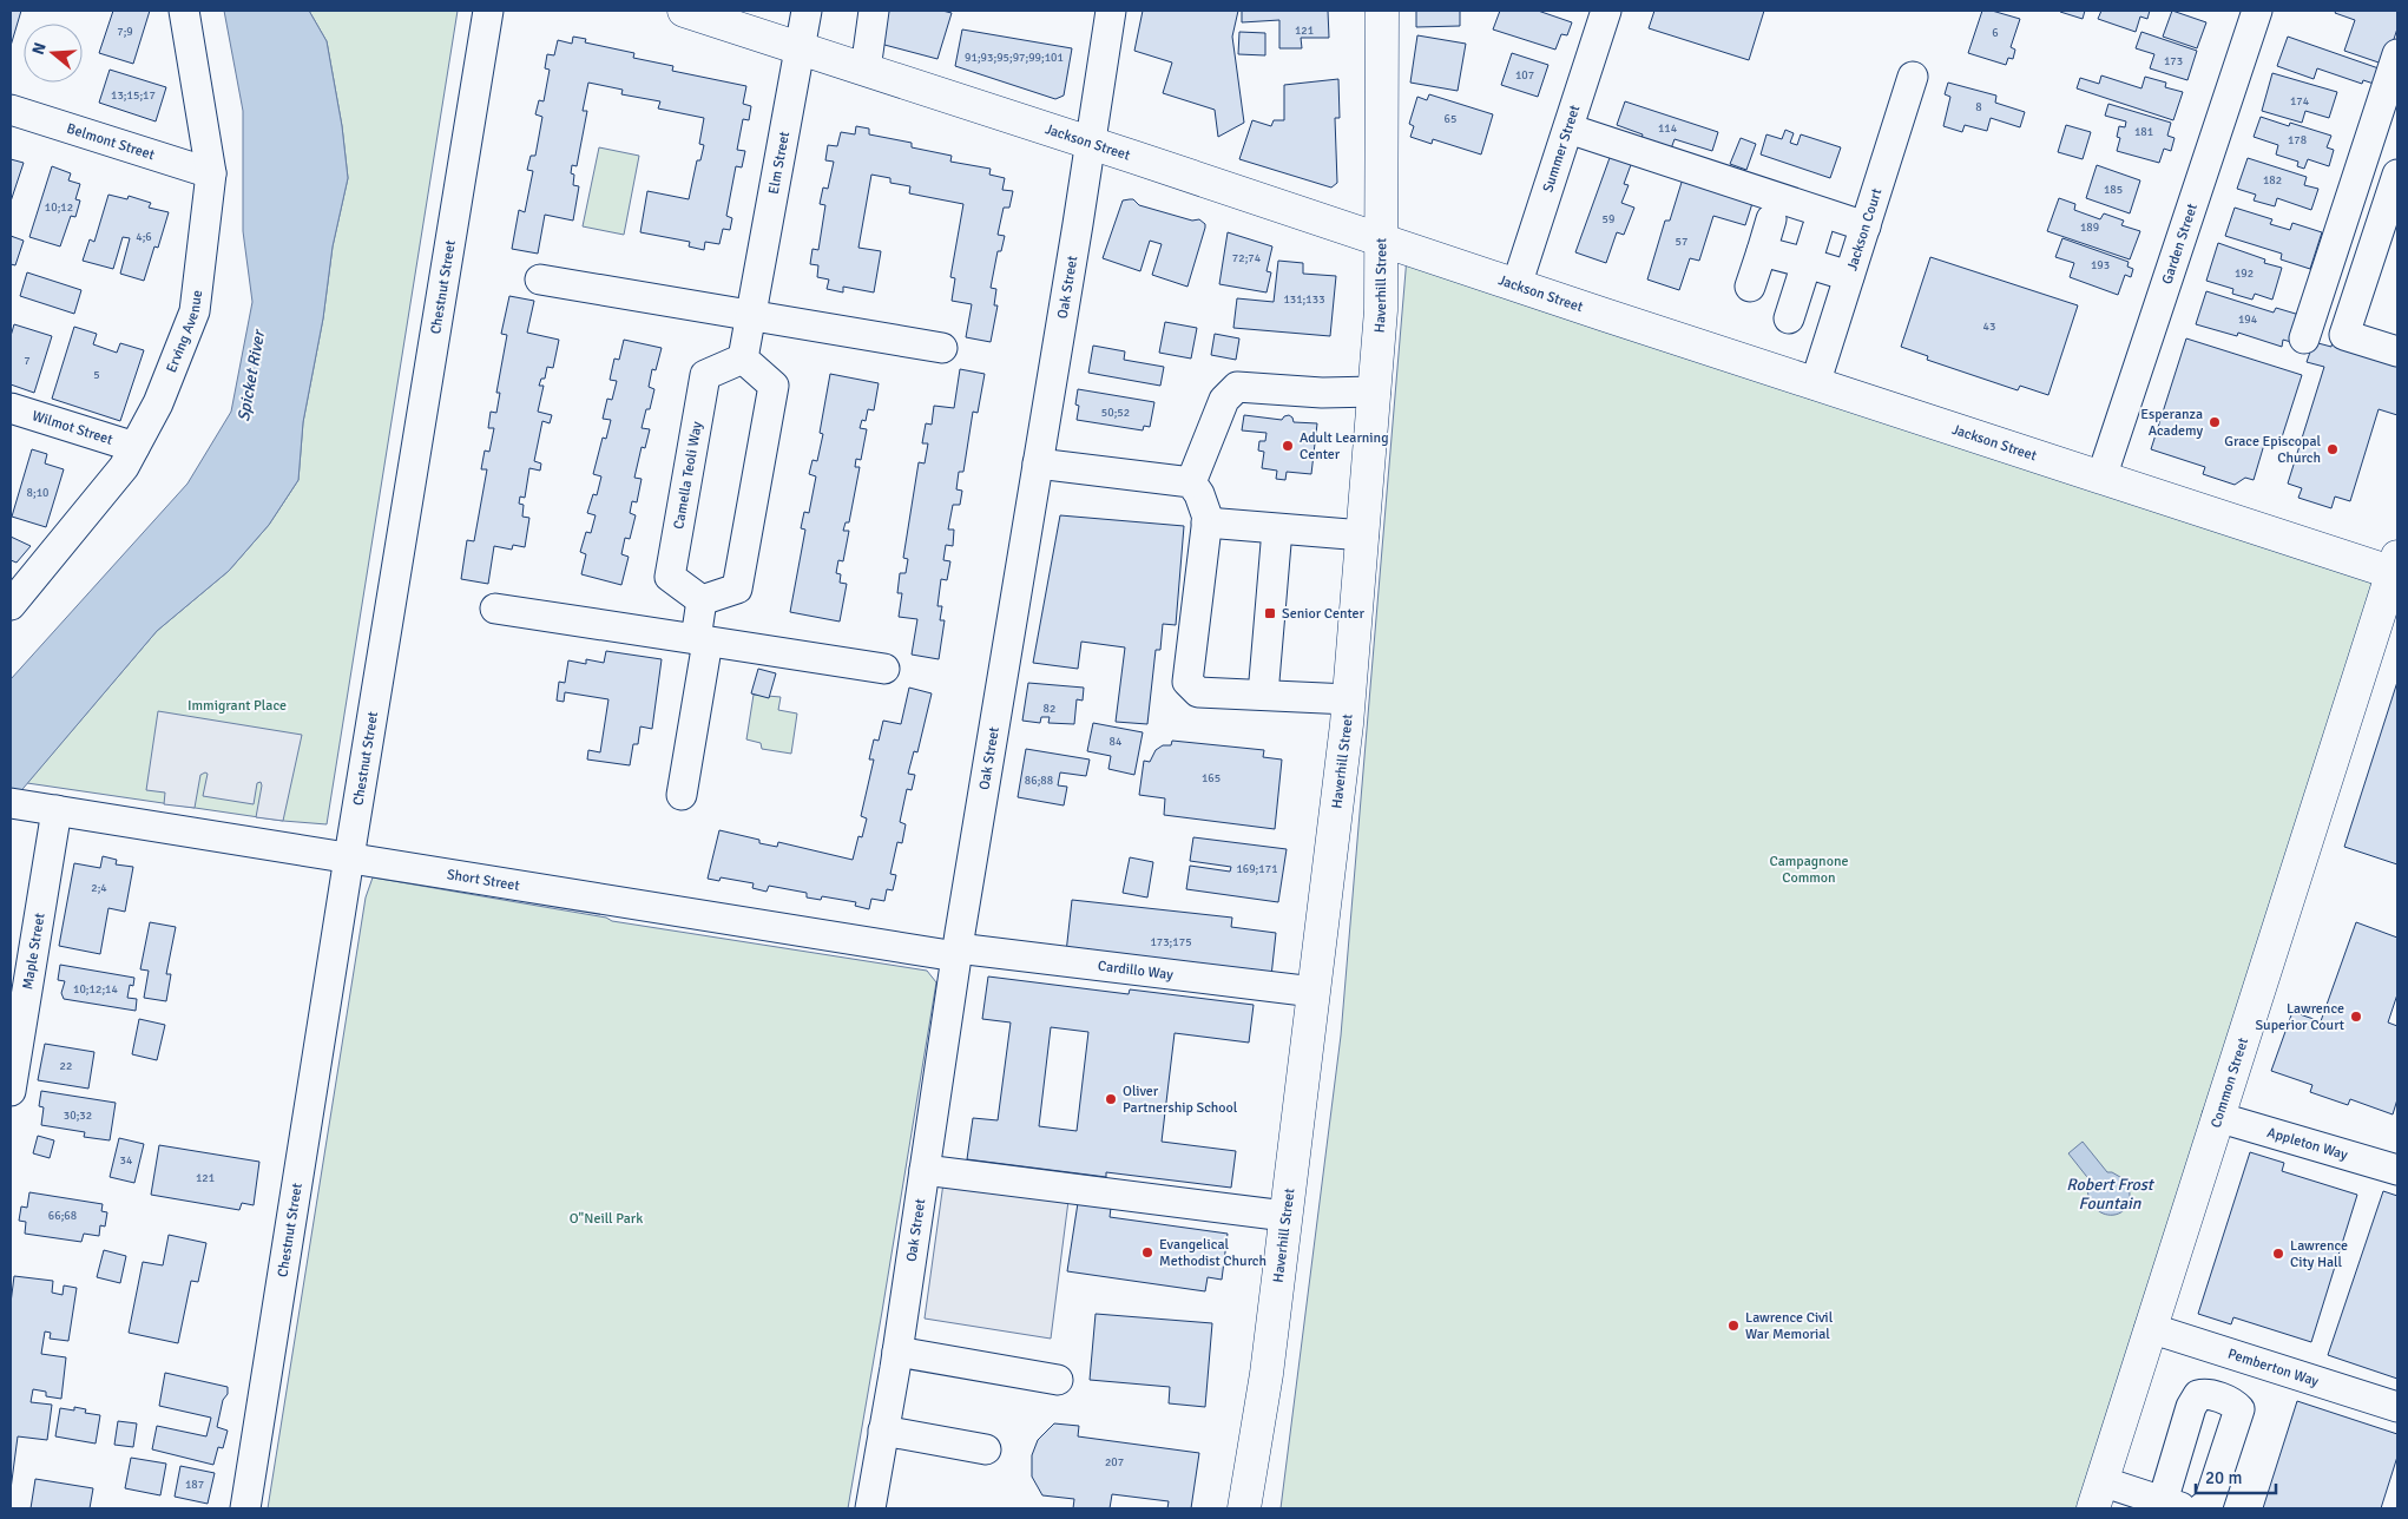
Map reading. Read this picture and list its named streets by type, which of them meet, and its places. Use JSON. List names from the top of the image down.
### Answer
{
  "streets": {
    "main road": ["Jackson Street", "Haverhill Street", "Common Street"],
    "street": [
      "Belmont Street",
      "Summer Street",
      "Elm Street",
      "Jackson Court",
      "Garden Street",
      "Chestnut Street",
      "Oak Street",
      "Erving Avenue",
      "Wilmot Street",
      "Camella Teoli Way",
      "Short Street",
      "Maple Street",
      "Cardillo Way",
      "Appleton Way",
      "Pemberton Way"
    ]
  },
  "crossings": [
    ["Belmont Street", "Erving Avenue"],
    ["Jackson Street", "Summer Street"],
    ["Jackson Street", "Elm Street"],
    ["Jackson Street", "Jackson Court"],
    ["Jackson Street", "Garden Street"],
    ["Jackson Street", "Haverhill Street"],
    ["Jackson Street", "Oak Street"],
    ["Jackson Street", "Common Street"],
    ["Haverhill Street", "Cardillo Way"],
    ["Chestnut Street", "Short Street"],
    ["Oak Street", "Short Street"],
    ["Oak Street", "Cardillo Way"],
    ["Erving Avenue", "Wilmot Street"],
    ["Short Street", "Maple Street"],
    ["Short Street", "Cardillo Way"],
    ["Common Street", "Appleton Way"],
    ["Common Street", "Pemberton Way"]
  ],
  "water": ["Spicket River", "Robert Frost Fountain"],
  "parks": ["Immigrant Place", "Campagnone Common", "O\"Neill Park"],
  "places": {
    "other": [
      "Esperanza Academy",
      "Adult Learning Center",
      "Grace Episcopal Church",
      "Lawrence Superior Court",
      "Oliver Partnership School",
      "Evangelical Methodist Church",
      "Lawrence City Hall",
      "Lawrence Civil War Memorial"
    ],
    "transit": ["Senior Center"]
  },
  "house_numbers": [
    "121",
    "7;9",
    "6",
    "91;93;95;97;99;101",
    "173",
    "107",
    "13;15;17",
    "174",
    "8",
    "65",
    "114",
    "181",
    "178",
    "182",
    "185",
    "10;12",
    "59",
    "189",
    "4;6",
    "57",
    "72;74",
    "193",
    "192",
    "131;133",
    "194",
    "43",
    "7",
    "5",
    "50;52",
    "8;10",
    "82",
    "84",
    "165",
    "86;88",
    "169;171",
    "2;4",
    "173;175",
    "10;12;14",
    "22",
    "30;32",
    "34",
    "121",
    "66;68",
    "207",
    "187"
  ],
  "scale_bar": "20 m",
  "north": "left"
}
